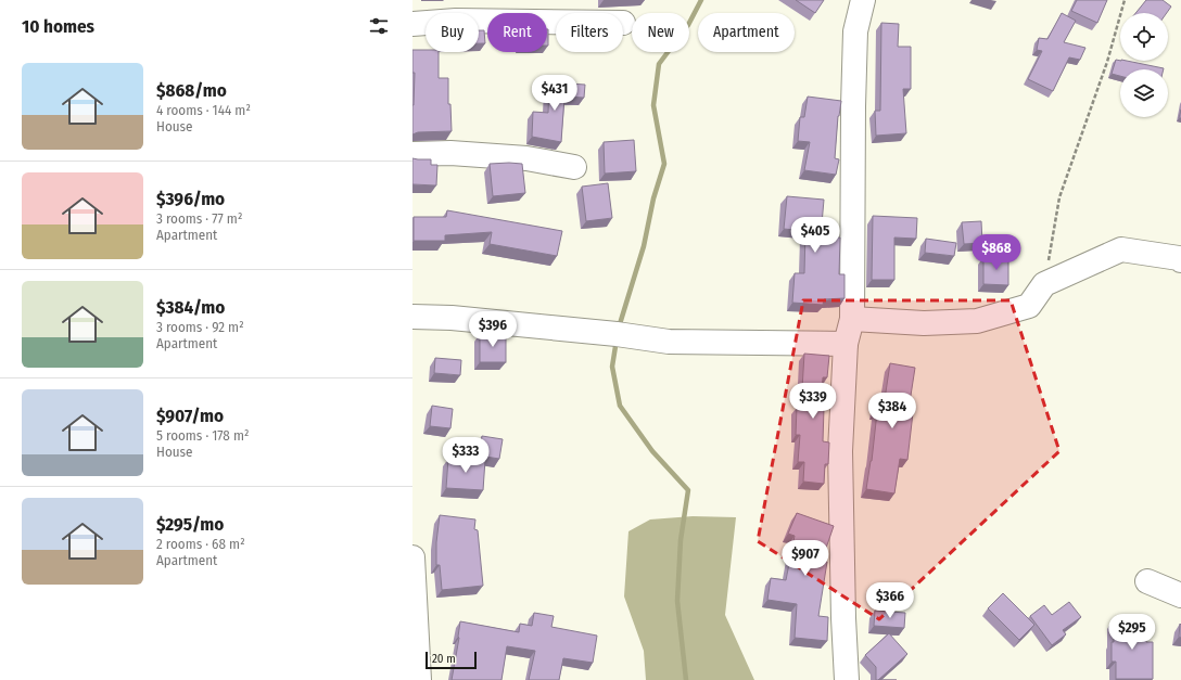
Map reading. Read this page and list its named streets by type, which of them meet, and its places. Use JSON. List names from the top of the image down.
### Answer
{
  "scale_bar": "20 m",
  "page": {
    "heading": "10 homes",
    "chip": [
      "Buy",
      "Rent",
      "Filters",
      "New",
      "Apartment"
    ],
    "list": [
      {
        "name": "$868/mo",
        "note": "4 rooms · 144 m² · House"
      },
      {
        "name": "$396/mo",
        "note": "3 rooms · 77 m² · Apartment"
      },
      {
        "name": "$384/mo",
        "note": "3 rooms · 92 m² · Apartment"
      },
      {
        "name": "$907/mo",
        "note": "5 rooms · 178 m² · House"
      },
      {
        "name": "$295/mo",
        "note": "2 rooms · 68 m² · Apartment"
      }
    ],
    "price": [
      "$431",
      "$405",
      "$868",
      "$396",
      "$339",
      "$384",
      "$333",
      "$907",
      "$366",
      "$295"
    ],
    "scale": "20 m"
  }
}
